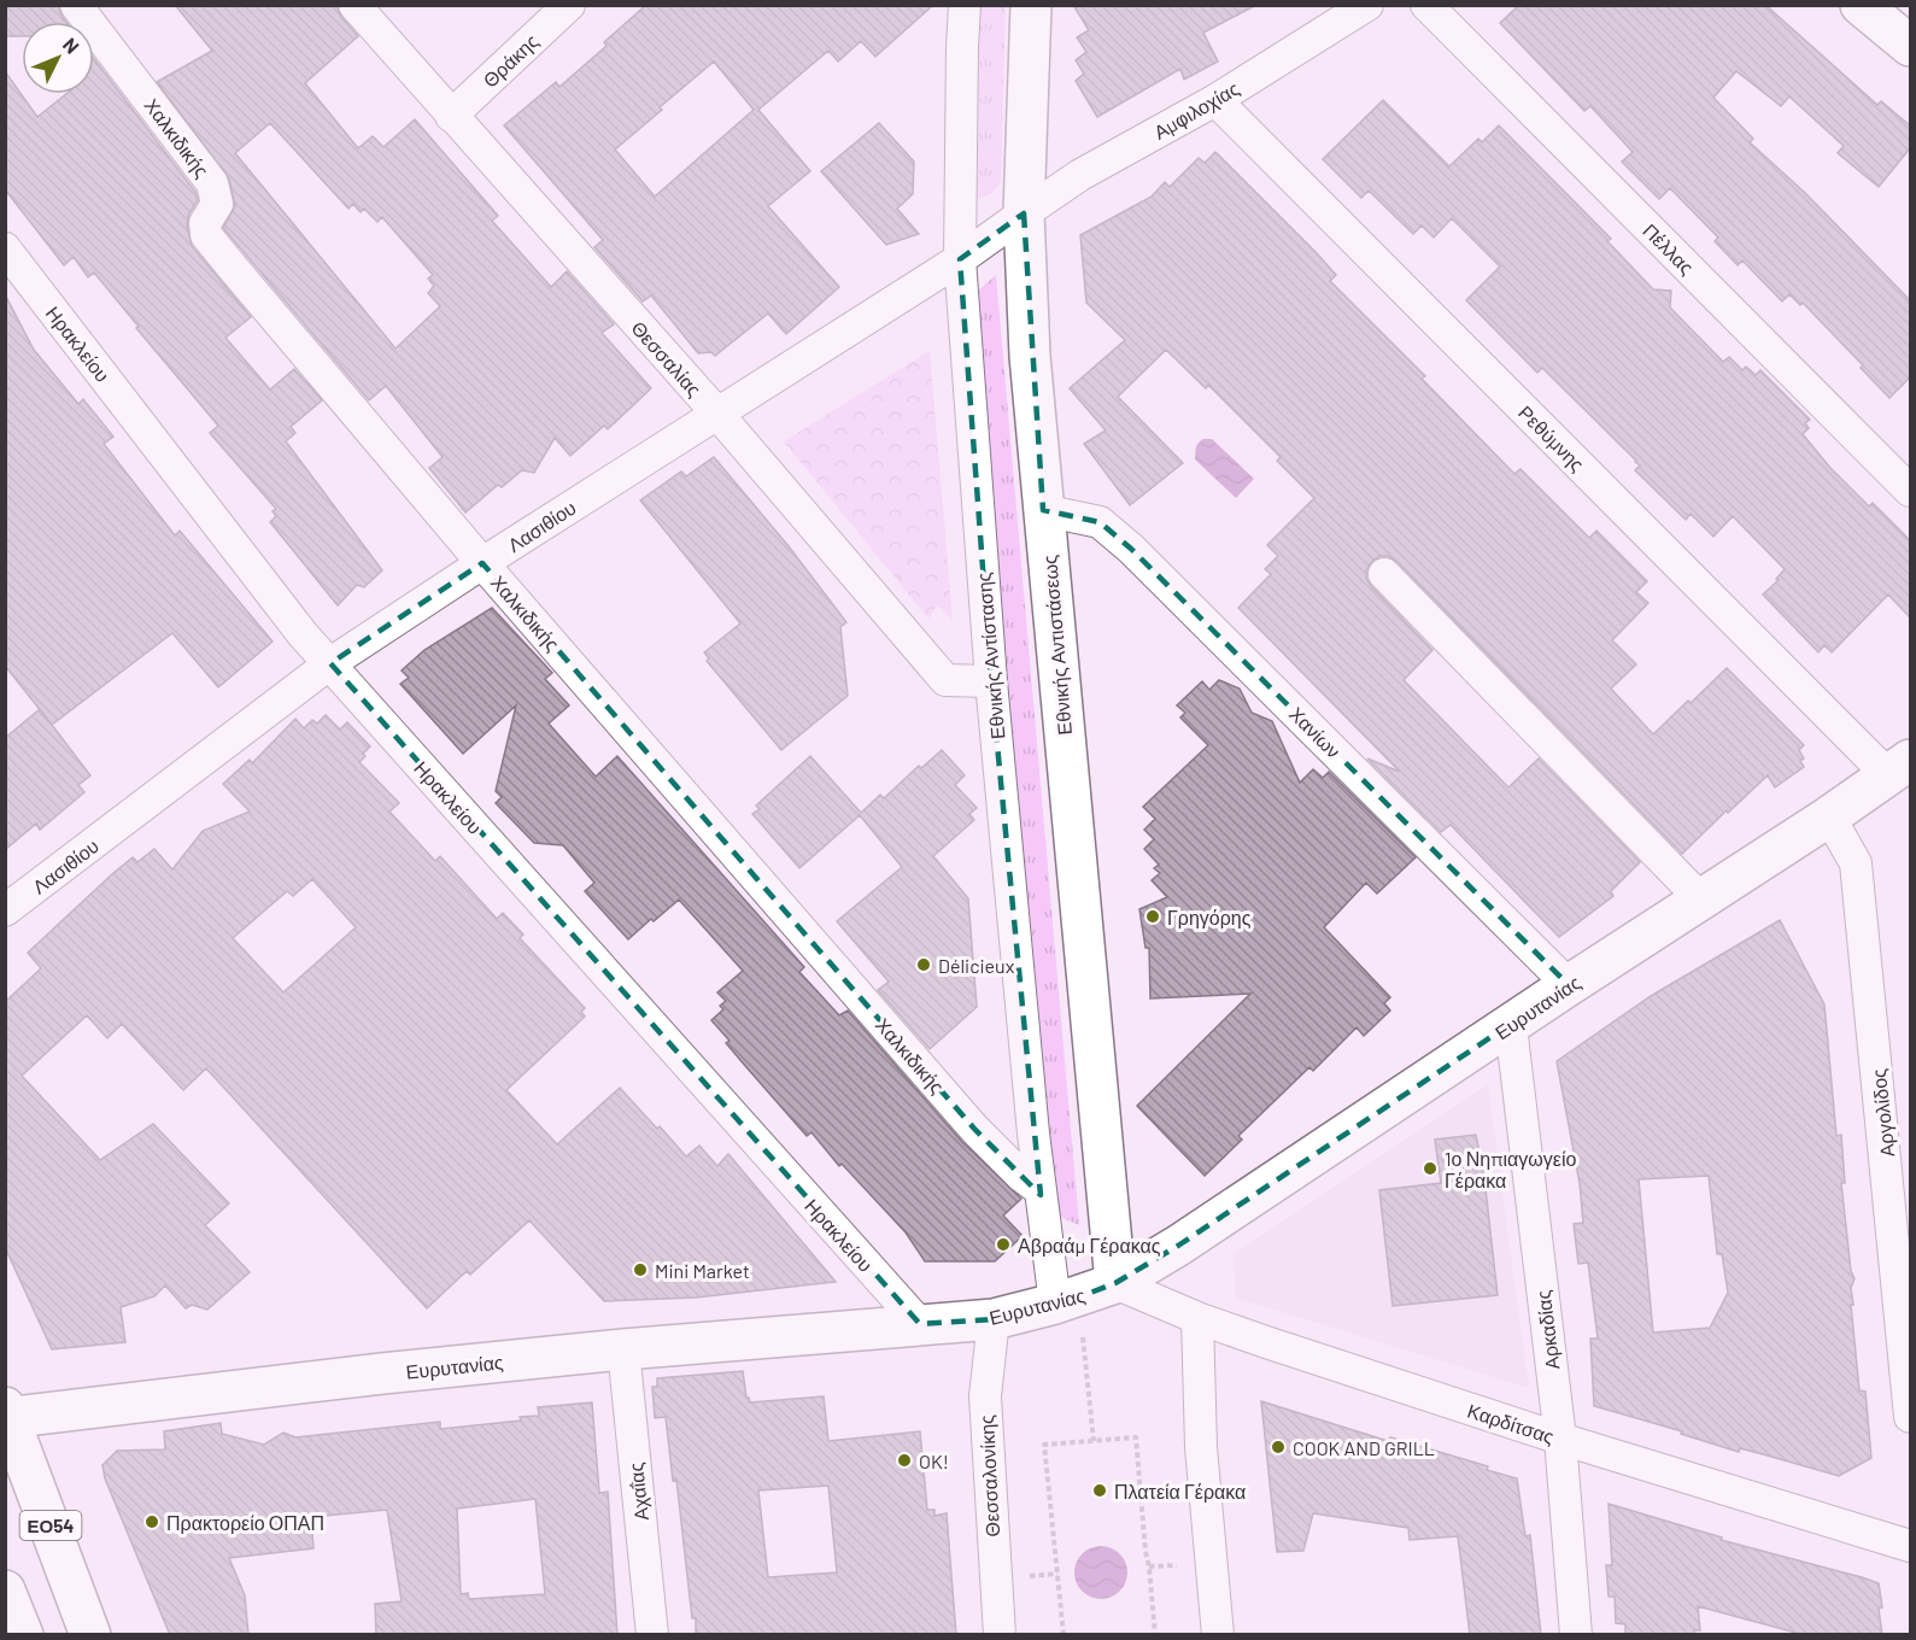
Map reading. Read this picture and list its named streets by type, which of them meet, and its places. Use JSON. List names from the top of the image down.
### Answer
{
  "streets": {
    "street": [
      "Θράκης",
      "Αμφιλοχίας",
      "Χαλκιδικής",
      "Πέλλας",
      "Ηρακλείου",
      "Θεσσαλίας",
      "Ρεθύμνης",
      "Λασιθίου",
      "Εθνικής Αντιστάσεως",
      "Εθνικής Αντίστασης",
      "Χανίων",
      "Ευρυτανίας",
      "Αργολίδος",
      "Αρκαδίας",
      "Καρδίτσας",
      "Θεσσαλονίκης",
      "Αχαΐας",
      "ΕΟ54"
    ]
  },
  "crossings": [
    ["Θράκης", "Θεσσαλίας"],
    ["Αμφιλοχίας", "Ρεθύμνης"],
    ["Αμφιλοχίας", "Λασιθίου"],
    ["Αμφιλοχίας", "Εθνικής Αντιστάσεως"],
    ["Χαλκιδικής", "Λασιθίου"],
    ["Χαλκιδικής", "Εθνικής Αντίστασης"],
    ["Ηρακλείου", "Λασιθίου"],
    ["Ηρακλείου", "Ευρυτανίας"],
    ["Θεσσαλίας", "Λασιθίου"],
    ["Θεσσαλίας", "Εθνικής Αντίστασης"],
    ["Ρεθύμνης", "Ευρυτανίας"],
    ["Λασιθίου", "Εθνικής Αντιστάσεως"],
    ["Λασιθίου", "Εθνικής Αντίστασης"],
    ["Εθνικής Αντιστάσεως", "Χανίων"],
    ["Εθνικής Αντιστάσεως", "Ευρυτανίας"],
    ["Εθνικής Αντιστάσεως", "Καρδίτσας"],
    ["Εθνικής Αντίστασης", "Ευρυτανίας"],
    ["Χανίων", "Ευρυτανίας"],
    ["Ευρυτανίας", "Αργολίδος"],
    ["Ευρυτανίας", "Αρκαδίας"],
    ["Ευρυτανίας", "Καρδίτσας"],
    ["Ευρυτανίας", "Θεσσαλονίκης"],
    ["Ευρυτανίας", "Αχαΐας"],
    ["Ευρυτανίας", "ΕΟ54"],
    ["Αρκαδίας", "Καρδίτσας"]
  ],
  "places": [
    "Γρηγόρης",
    "Délicieux",
    "1ο Νηπιαγωγείο Γέρακα",
    "Αβραάμ Γέρακας",
    "Mini Market",
    "COOK AND GRILL",
    "OK!",
    "Πλατεία Γέρακα",
    "Πρακτορείο ΟΠΑΠ"
  ],
  "north": "top right"
}
